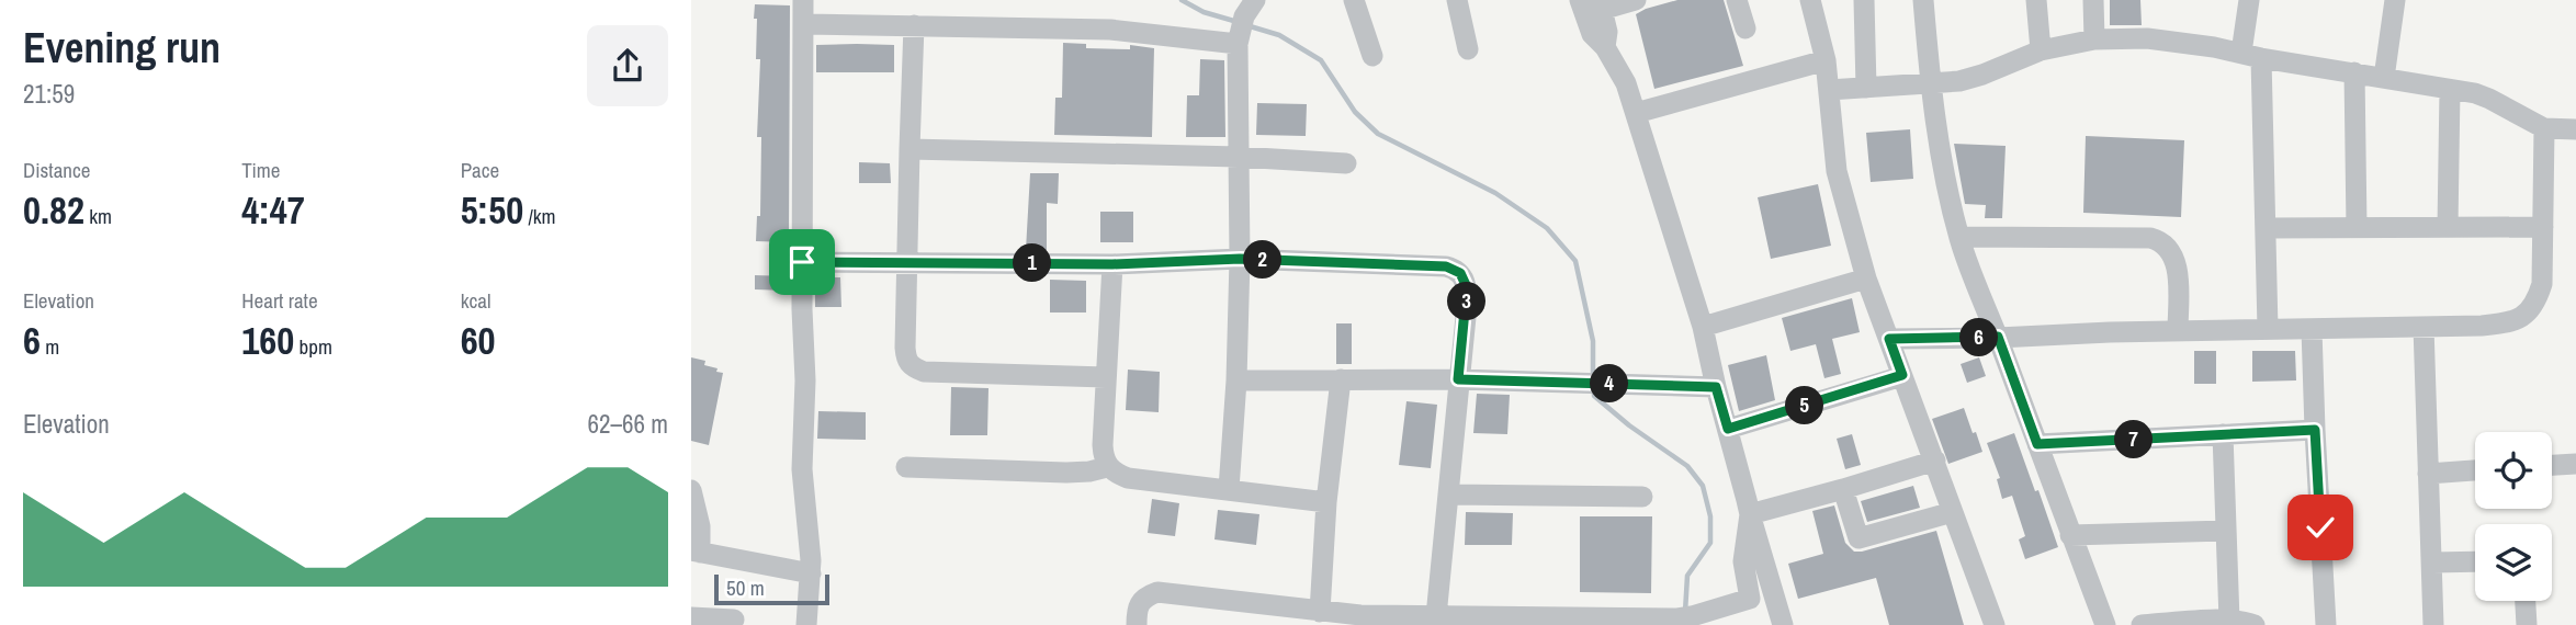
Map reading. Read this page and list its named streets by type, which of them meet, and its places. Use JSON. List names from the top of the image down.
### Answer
{
  "scale_bar": "50 m",
  "page": {
    "heading": ["Evening run", "21:59"],
    "stats": [
      ["Distance", "0.82 km"],
      ["Time", "4:47"],
      ["Pace", "5:50 /km"],
      ["Elevation", "6 m"],
      ["Heart rate", "160 bpm"],
      ["kcal", "60"]
    ],
    "pins": [
      "2",
      "1",
      "3",
      "6",
      "4",
      "5",
      "7"
    ],
    "chart": ["Elevation", "62–66 m"],
    "scale": "50 m"
  }
}
